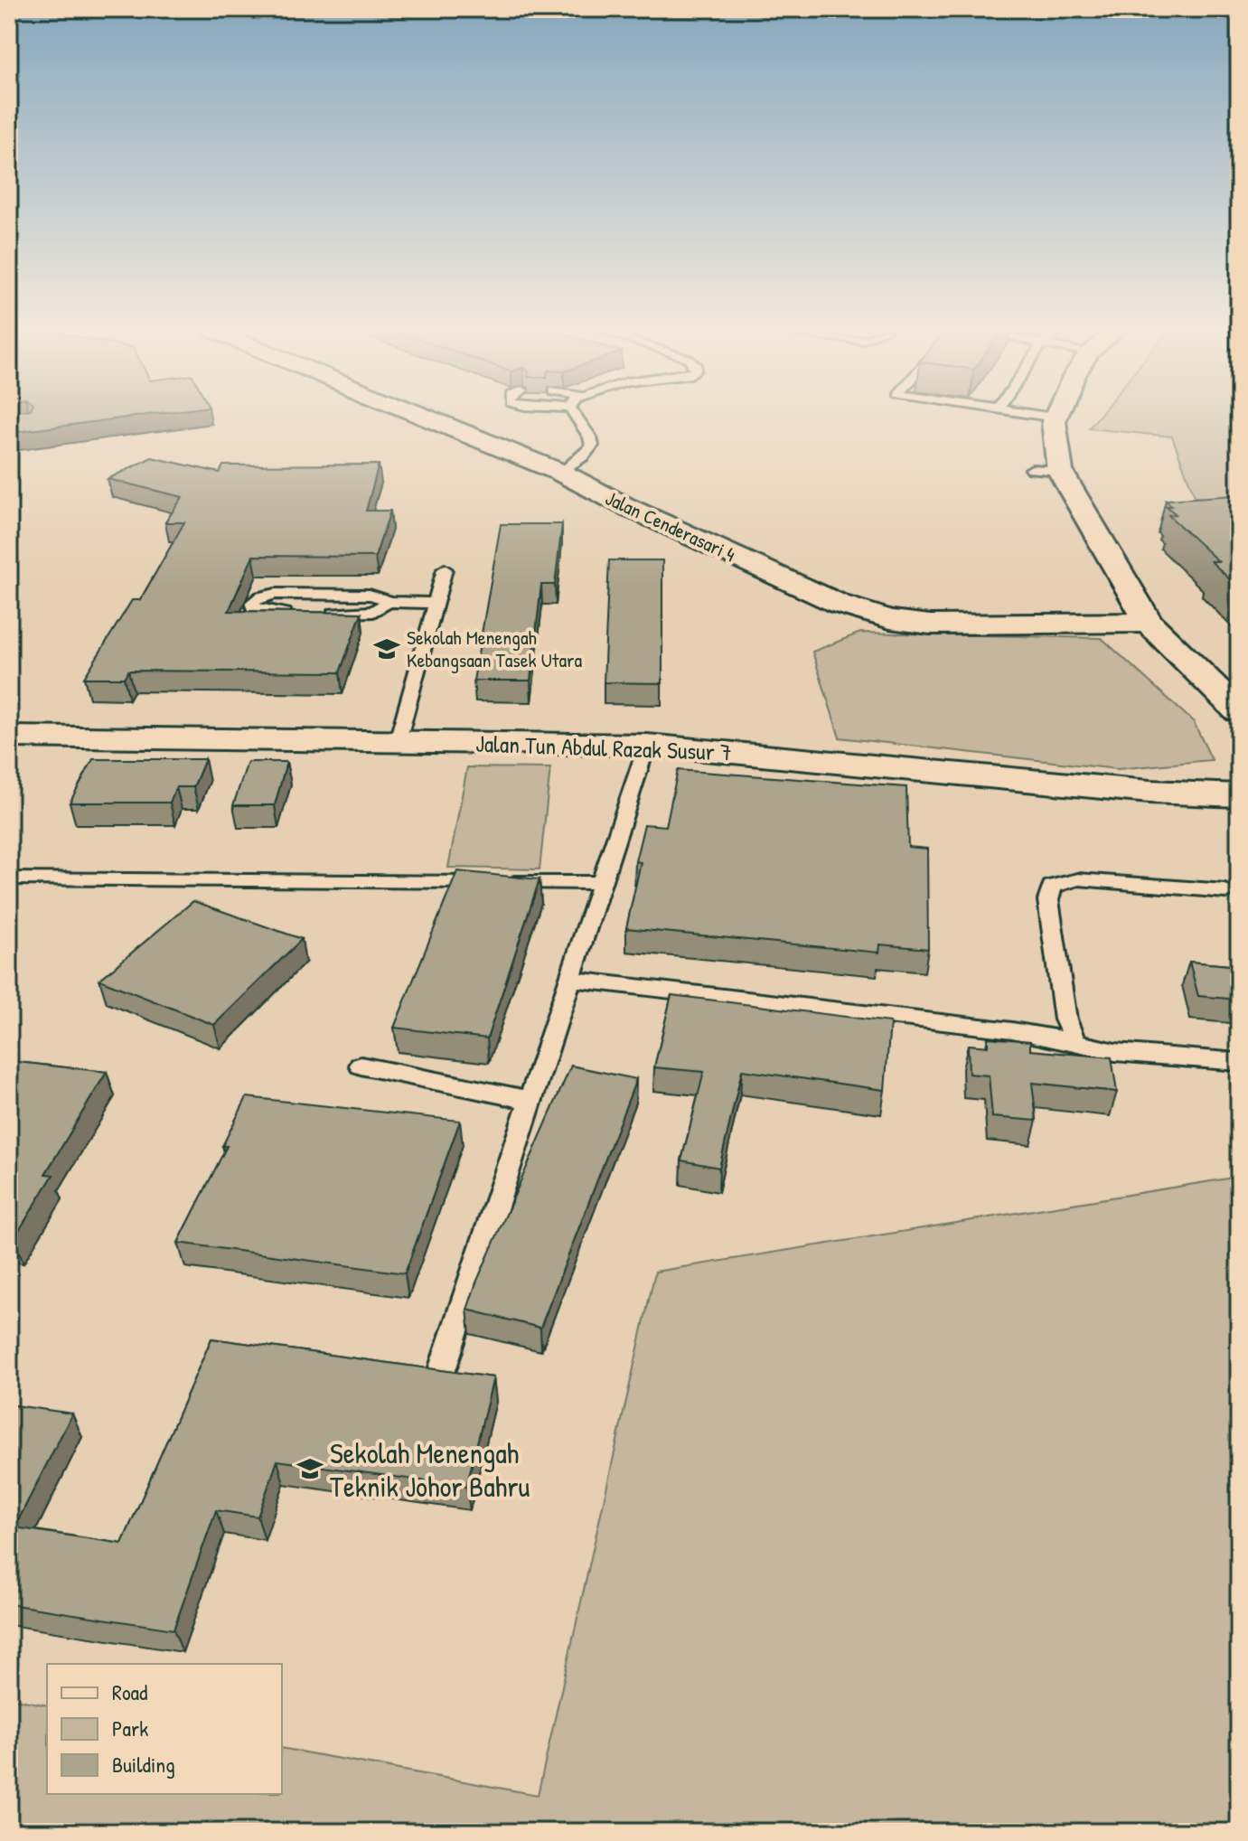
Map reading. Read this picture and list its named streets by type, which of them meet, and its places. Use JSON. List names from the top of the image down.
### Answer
{
  "streets": {
    "street": ["Jalan Cenderasari 4", "Jalan Tun Abdul Razak Susur 7"]
  },
  "places": {
    "school or university": ["Sekolah Menengah Kebangsaan Tasek Utara", "Sekolah Menengah Teknik Johor Bahru"]
  },
  "legend": ["Road", "Park", "Building"]
}
